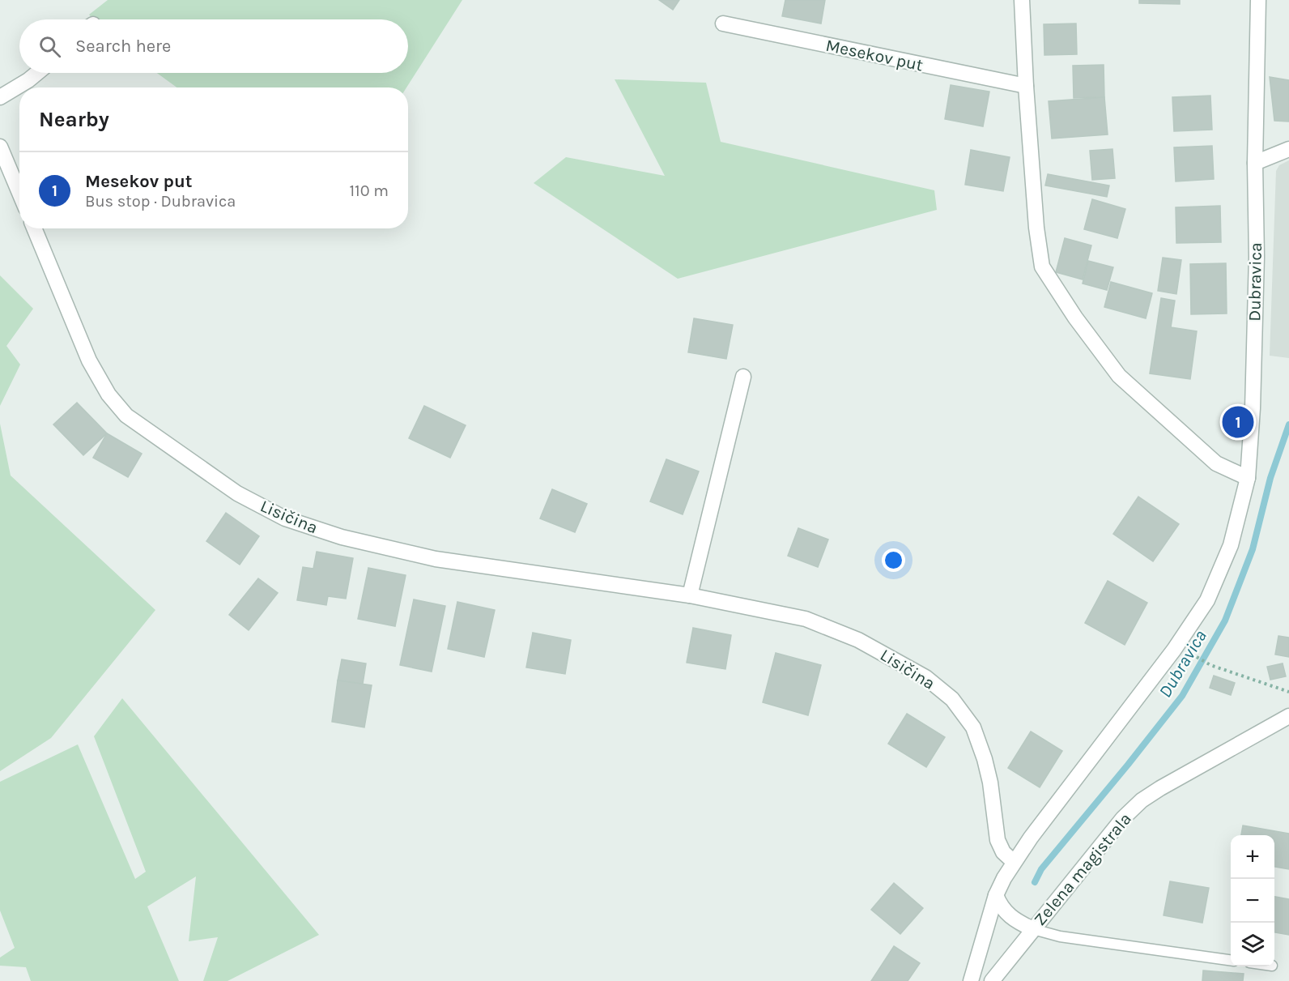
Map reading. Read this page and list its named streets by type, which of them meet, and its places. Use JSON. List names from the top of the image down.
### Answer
{
  "streets": {
    "street": [
      "Mesekov put",
      "Dubravica",
      "Lisičina",
      "Zelena magistrala"
    ]
  },
  "crossings": [
    ["Dubravica", "Lisičina"]
  ],
  "water": ["Dubravica"],
  "page": {
    "search": "Search here",
    "heading": "Nearby",
    "list": [
      {
        "mark": "1",
        "name": "Mesekov put",
        "note": "Bus stop · Dubravica",
        "value": "110 m"
      }
    ],
    "pins": "1",
    "map_buttons": ["+", "−"]
  }
}
